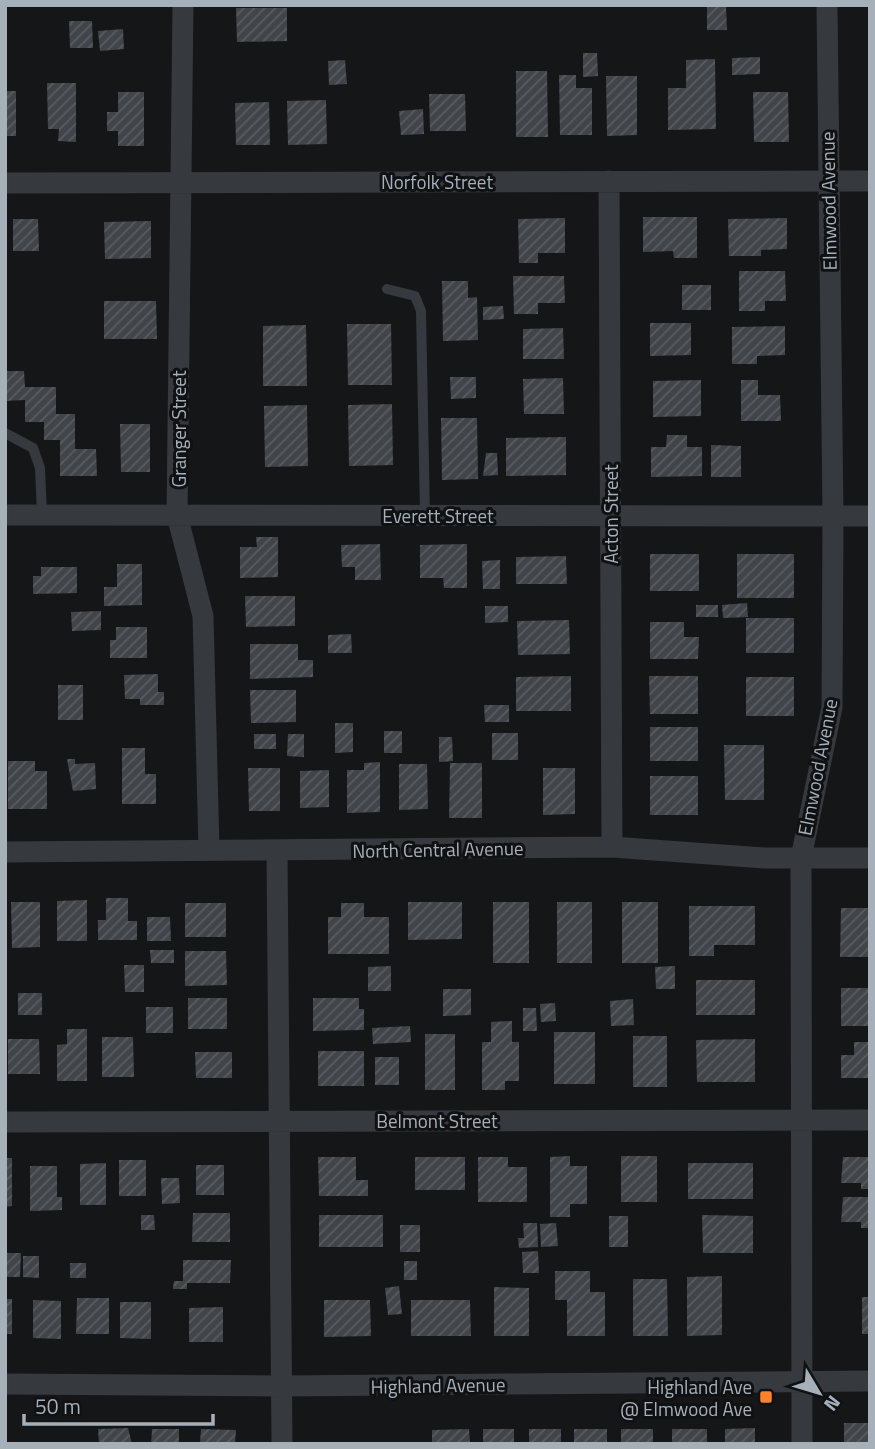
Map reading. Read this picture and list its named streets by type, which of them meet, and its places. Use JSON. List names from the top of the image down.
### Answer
{
  "streets": {
    "street": [
      "Norfolk Street",
      "Elmwood Avenue",
      "Granger Street",
      "Acton Street",
      "Everett Street",
      "North Central Avenue",
      "Belmont Street",
      "Highland Avenue"
    ]
  },
  "crossings": [
    ["Norfolk Street", "Elmwood Avenue"],
    ["Norfolk Street", "Granger Street"],
    ["Norfolk Street", "Acton Street"],
    ["Elmwood Avenue", "Everett Street"],
    ["Elmwood Avenue", "North Central Avenue"],
    ["Elmwood Avenue", "Belmont Street"],
    ["Elmwood Avenue", "Highland Avenue"],
    ["Granger Street", "Everett Street"],
    ["Granger Street", "North Central Avenue"],
    ["Acton Street", "Everett Street"],
    ["Acton Street", "North Central Avenue"]
  ],
  "places": {
    "transit": ["Highland Ave @ Elmwood Ave"]
  },
  "scale_bar": "50 m",
  "north": "bottom right"
}
